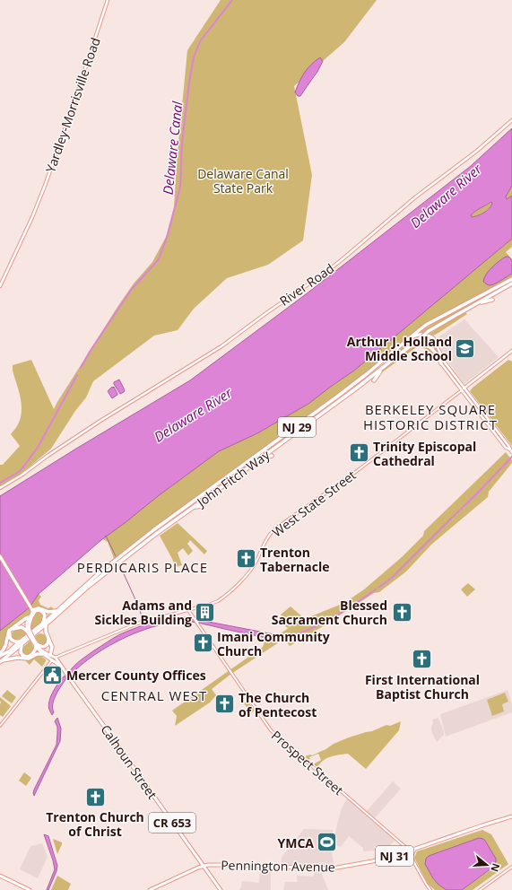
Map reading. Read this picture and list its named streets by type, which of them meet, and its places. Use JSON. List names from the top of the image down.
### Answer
{
  "streets": {
    "highway": ["NJ 29", "John Fitch Way"],
    "main road": [
      "Yardley-Morrisville Road",
      "River Road",
      "West State Street",
      "Calhoun Street",
      "CR 653",
      "NJ 31",
      "Pennington Avenue"
    ],
    "street": ["Prospect Street"]
  },
  "crossings": [
    ["West State Street", "Calhoun Street"],
    ["West State Street", "Prospect Street"],
    ["Calhoun Street", "Pennington Avenue"],
    ["Prospect Street", "Pennington Avenue"]
  ],
  "districts": ["BERKELEY SQUARE HISTORIC DISTRICT", "PERDICARIS PLACE", "CENTRAL WEST"],
  "water": ["Delaware Canal", "Delaware River"],
  "parks": ["Delaware Canal State Park"],
  "places": {
    "school or university": ["Arthur J. Holland Middle School"],
    "church": [
      "Trinity Episcopal Cathedral",
      "Trenton Tabernacle",
      "Blessed Sacrament Church",
      "Imani Community Church",
      "First International Baptist Church",
      "The Church of Pentecost",
      "Trenton Church of Christ"
    ],
    "building": ["Adams and Sickles Building"],
    "public building": ["Mercer County Offices"],
    "sports": ["YMCA"]
  },
  "north": "right"
}
